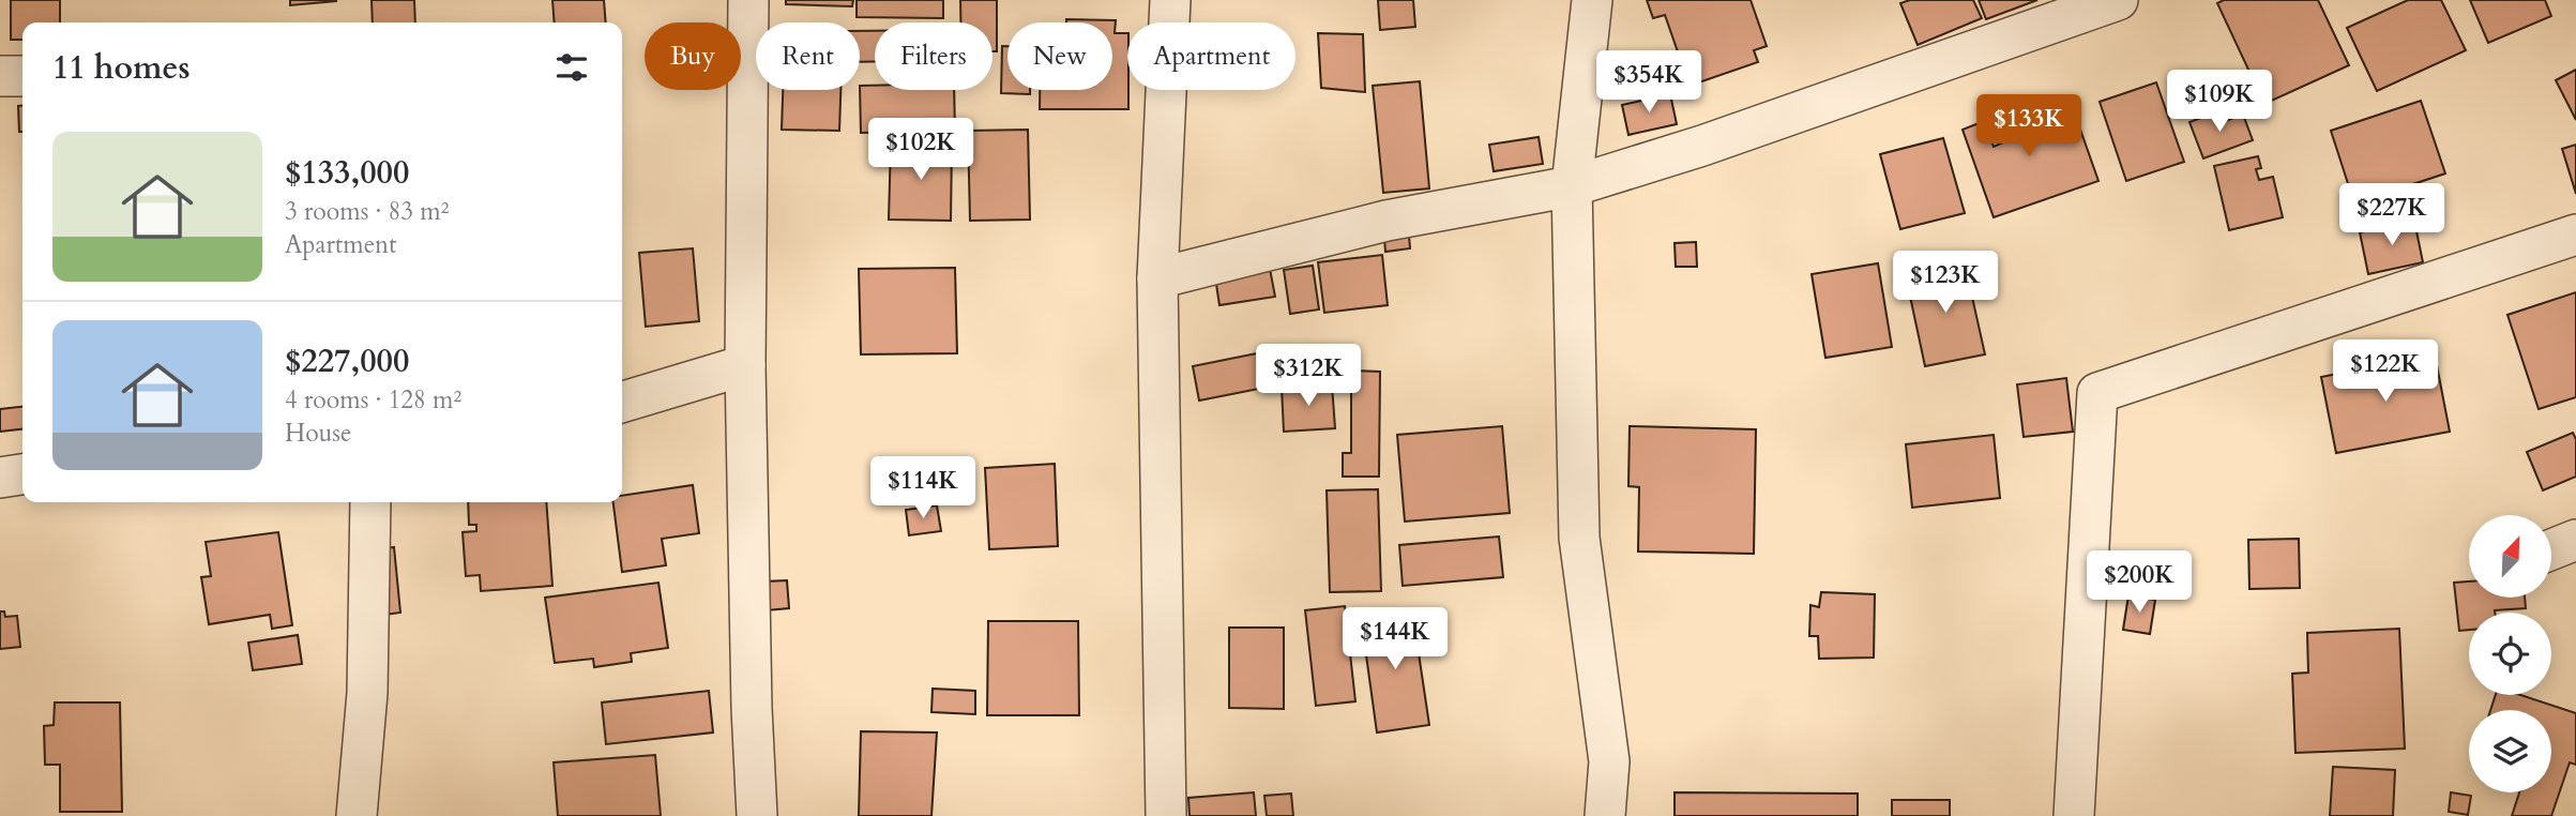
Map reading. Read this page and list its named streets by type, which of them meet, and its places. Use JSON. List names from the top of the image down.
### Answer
{
  "north": "top right",
  "page": {
    "chip": [
      "Buy",
      "Rent",
      "Filters",
      "New",
      "Apartment"
    ],
    "heading": "11 homes",
    "price": [
      "$354K",
      "$109K",
      "$133K",
      "$102K",
      "$227K",
      "$123K",
      "$122K",
      "$312K",
      "$114K",
      "$200K",
      "$144K"
    ],
    "list": [
      {
        "name": "$133,000",
        "note": "3 rooms · 83 m² · Apartment"
      },
      {
        "name": "$227,000",
        "note": "4 rooms · 128 m² · House"
      }
    ]
  }
}
